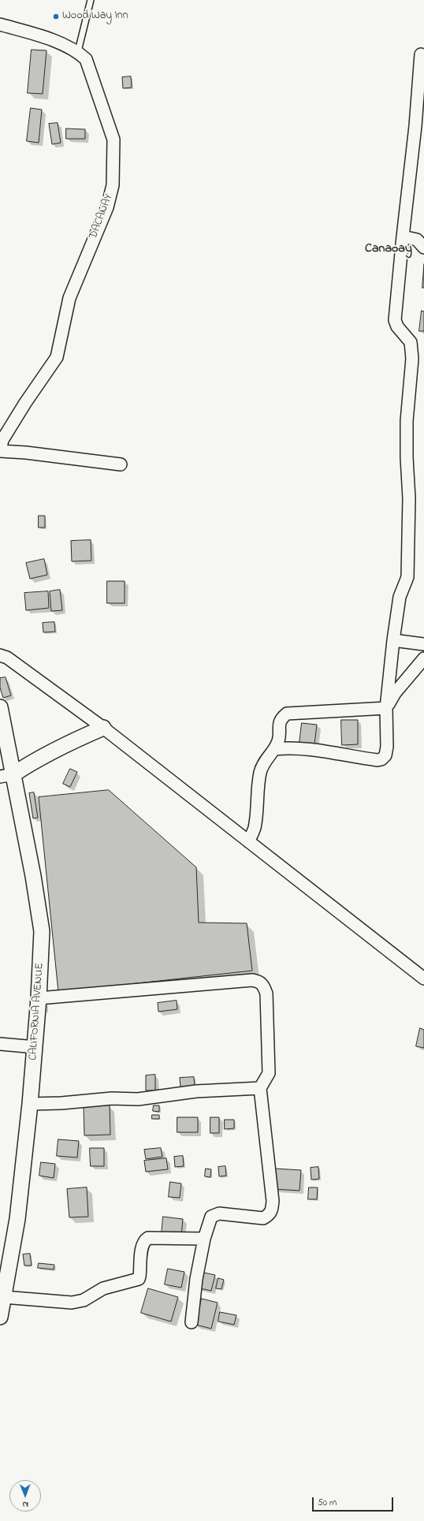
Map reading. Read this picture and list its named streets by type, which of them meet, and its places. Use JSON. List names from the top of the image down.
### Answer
{
  "streets": {
    "street": ["DACANAY", "CALIFORNIA AVENUE"]
  },
  "districts": ["Canaoay"],
  "places": ["Wood Way Inn"],
  "scale_bar": "50 m",
  "north": "bottom"
}
